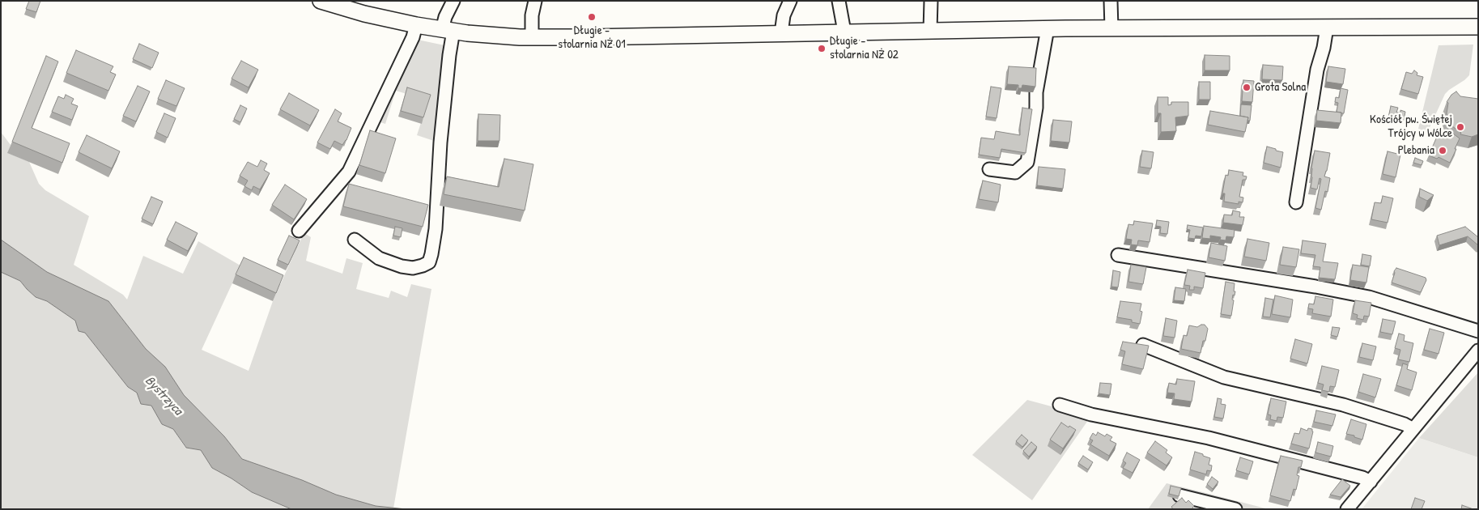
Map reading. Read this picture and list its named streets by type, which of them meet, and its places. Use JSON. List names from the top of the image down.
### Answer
{
  "water": ["Bystrzyca"],
  "places": [
    "Długie - stolarnia NŻ 01",
    "Długie - stolarnia NŻ 02",
    "Grota Solna",
    "Kościół pw. Świętej Trójcy w Wólce",
    "Plebania"
  ]
}
